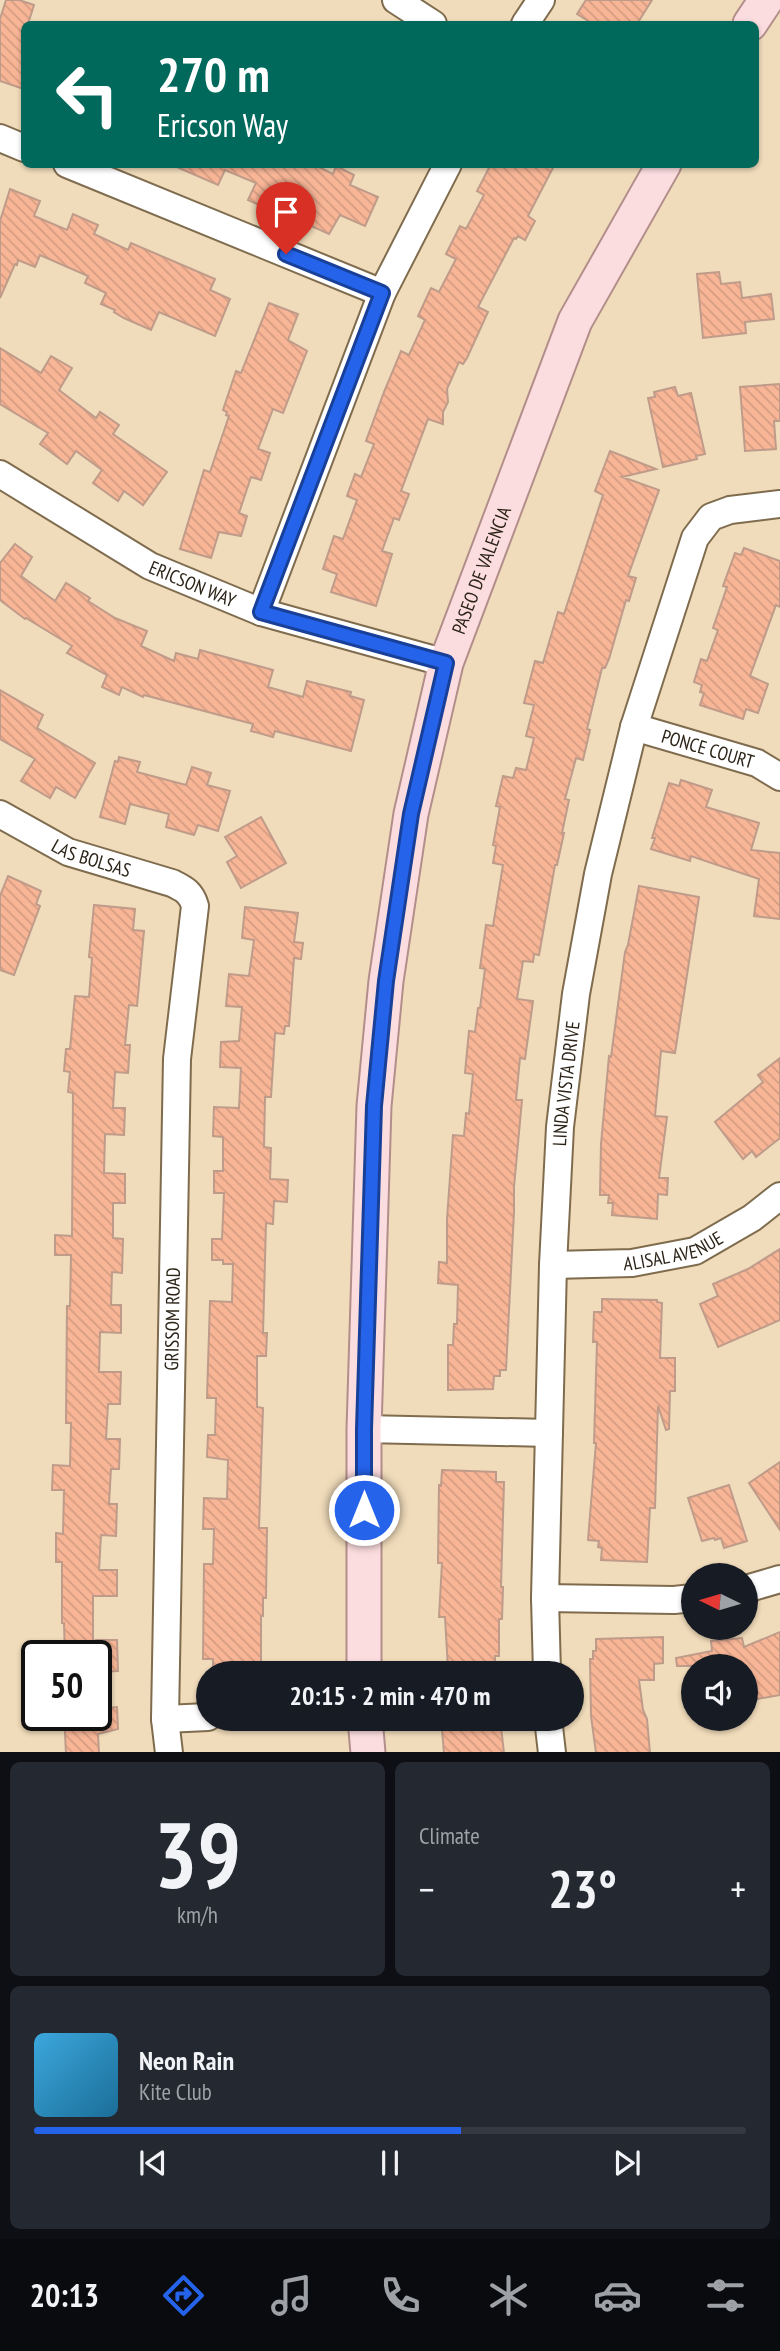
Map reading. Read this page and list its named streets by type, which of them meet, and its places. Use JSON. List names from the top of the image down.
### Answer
{
  "streets": {
    "main road": ["PASEO DE VALENCIA"],
    "street": [
      "ERICSON WAY",
      "PONCE COURT",
      "LAS BOLSAS",
      "LINDA VISTA DRIVE",
      "ALISAL AVENUE",
      "GRISSOM ROAD"
    ]
  },
  "crossings": [
    ["PASEO DE VALENCIA", "ERICSON WAY"],
    ["PONCE COURT", "LINDA VISTA DRIVE"],
    ["LAS BOLSAS", "GRISSOM ROAD"],
    ["LINDA VISTA DRIVE", "ALISAL AVENUE"]
  ],
  "north": "left",
  "page": {
    "turn": ["270 m", "Ericson Way"],
    "limit": "50",
    "trip": "20:15 · 2 min · 470 m",
    "tile": [
      ["39", "km/h"],
      "Climate"
    ],
    "heat": ["−", "23°", "+"],
    "song": ["Neon Rain", "Kite Club"],
    "tabs": "20:13"
  }
}
